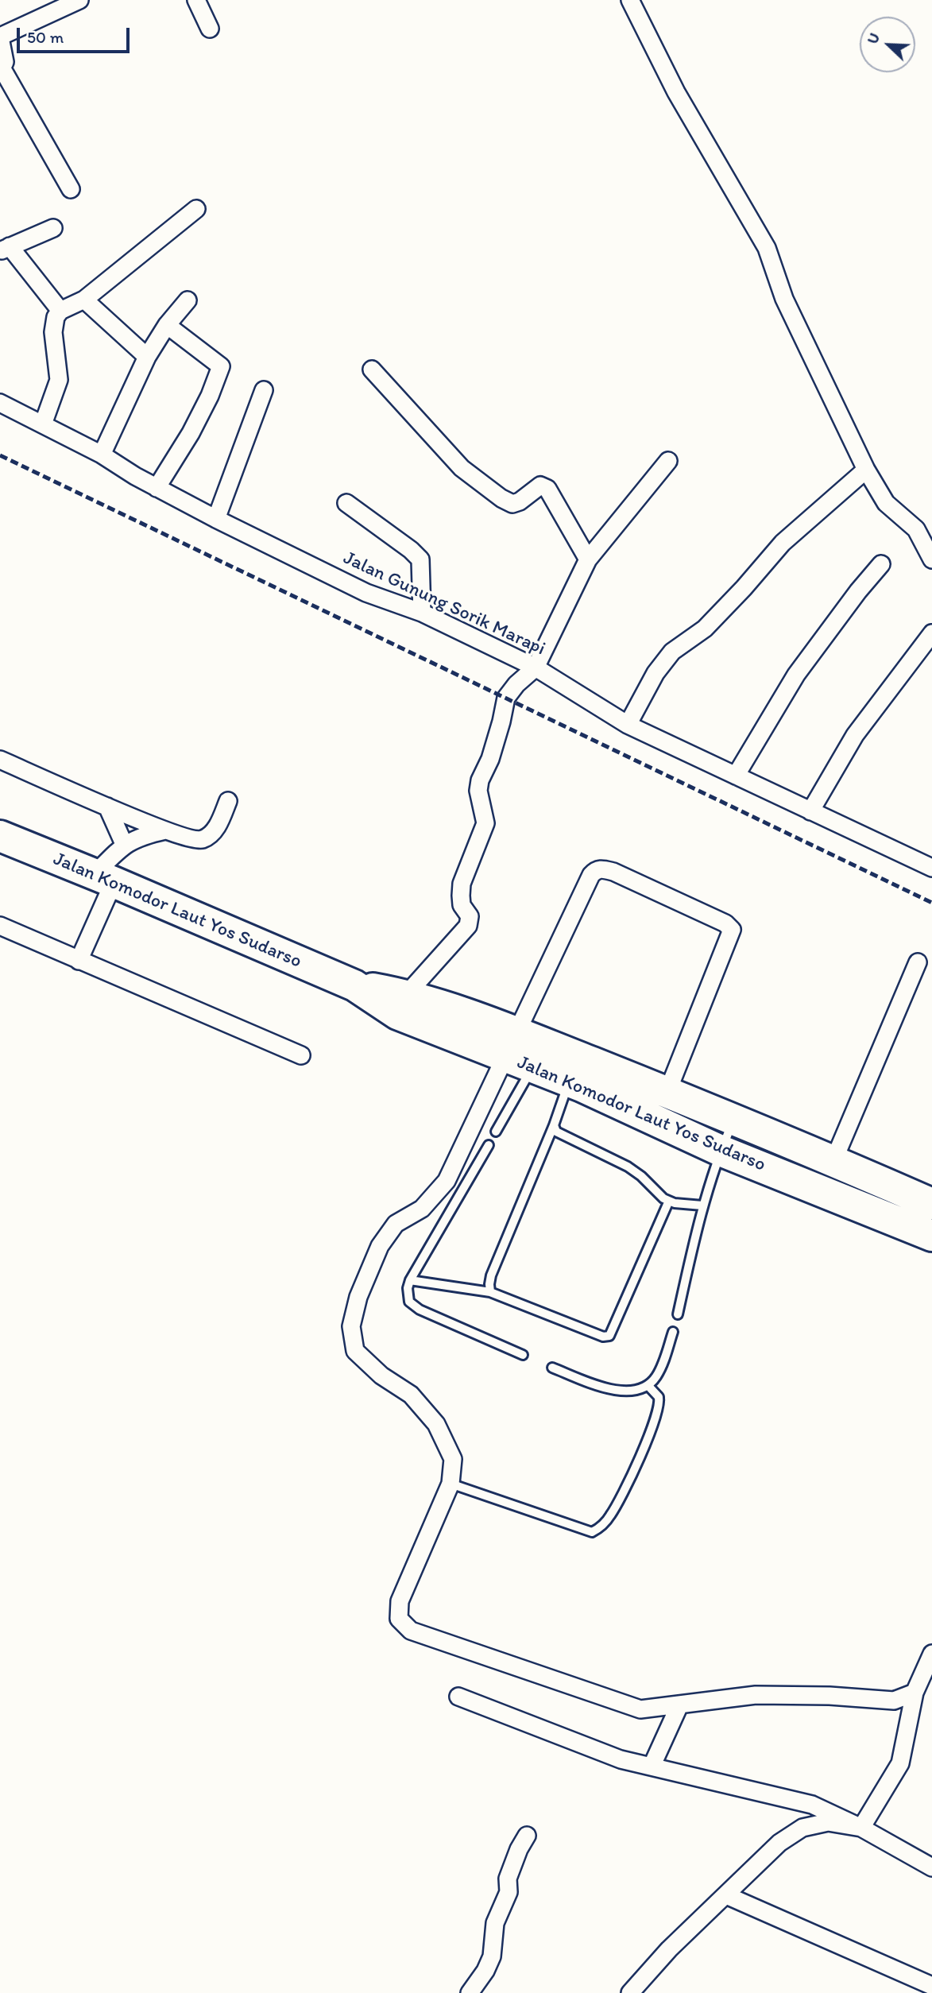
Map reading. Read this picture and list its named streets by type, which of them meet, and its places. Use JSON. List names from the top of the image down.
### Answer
{
  "streets": {
    "highway": ["Jalan Komodor Laut Yos Sudarso"],
    "street": ["Jalan Gunung Sorik Marapi"]
  },
  "scale_bar": "50 m",
  "north": "top left"
}
